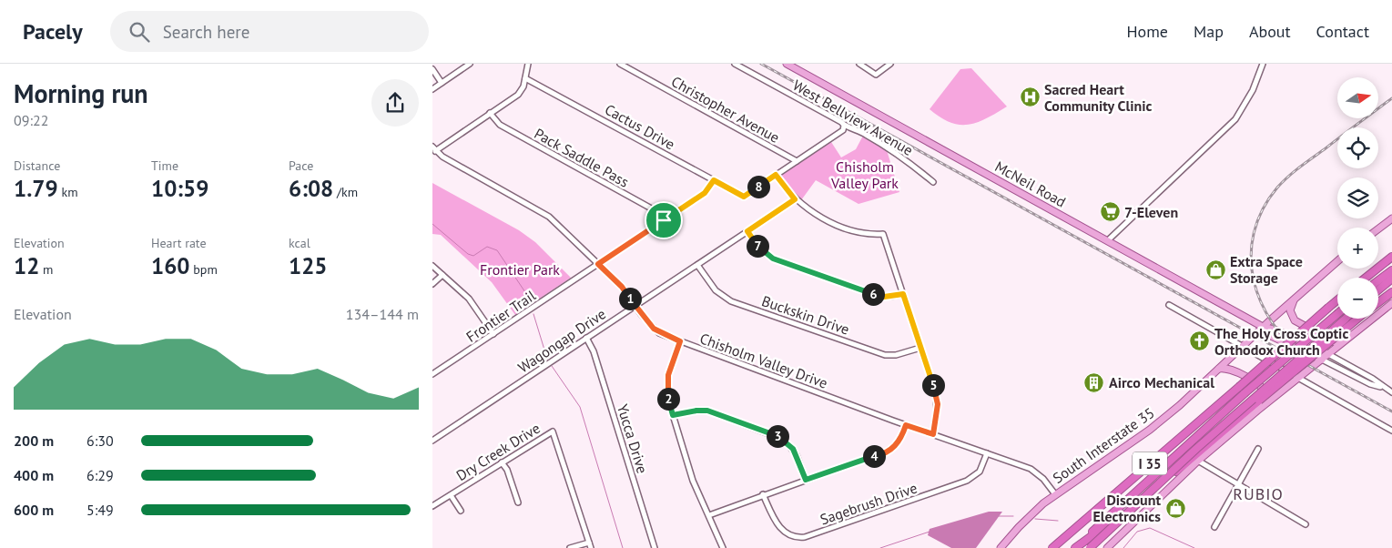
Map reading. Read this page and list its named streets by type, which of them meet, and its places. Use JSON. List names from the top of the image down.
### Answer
{
  "streets": {
    "highway": ["I 35"],
    "main road": ["McNeil Road", "South Interstate 35"],
    "street": [
      "Christopher Avenue",
      "West Bellview Avenue",
      "Cactus Drive",
      "Pack Saddle Pass",
      "Buckskin Drive",
      "Frontier Trail",
      "Wagongap Drive",
      "Chisholm Valley Drive",
      "Yucca Drive",
      "Dry Creek Drive",
      "Sagebrush Drive"
    ]
  },
  "crossings": [
    ["Cactus Drive", "Frontier Trail"],
    ["Pack Saddle Pass", "Frontier Trail"],
    ["McNeil Road", "South Interstate 35"],
    ["Buckskin Drive", "Wagongap Drive"],
    ["Frontier Trail", "Chisholm Valley Drive"],
    ["Wagongap Drive", "Chisholm Valley Drive"],
    ["Wagongap Drive", "Yucca Drive"],
    ["Chisholm Valley Drive", "South Interstate 35"],
    ["Chisholm Valley Drive", "Sagebrush Drive"]
  ],
  "districts": ["RUBIO"],
  "parks": ["Chisholm Valley Park", "Frontier Park"],
  "places": {
    "hospital": ["Sacred Heart Community Clinic"],
    "supermarket": ["7-Eleven"],
    "shop": ["Extra Space Storage", "Discount Electronics"],
    "church": ["The Holy Cross Coptic Orthodox Church"],
    "building": ["Airco Mechanical"]
  },
  "north": "right",
  "page": {
    "header": "Pacely",
    "search": "Search here",
    "nav": [
      "Home",
      "Map",
      "About",
      "Contact"
    ],
    "heading": ["Morning run", "09:22"],
    "map_buttons": ["+", "−"],
    "stats": [
      ["Distance", "1.79 km"],
      ["Time", "10:59"],
      ["Pace", "6:08 /km"],
      ["Elevation", "12 m"],
      ["Heart rate", "160 bpm"],
      ["kcal", "125"]
    ],
    "pins": [
      "8",
      "7",
      "6",
      "1",
      "5",
      "2",
      "3",
      "4"
    ],
    "chart": ["Elevation", "134–144 m"],
    "list": [
      {
        "name": "200 m",
        "note": "6:30"
      },
      {
        "name": "400 m",
        "note": "6:29"
      },
      {
        "name": "600 m",
        "note": "5:49"
      }
    ]
  }
}
